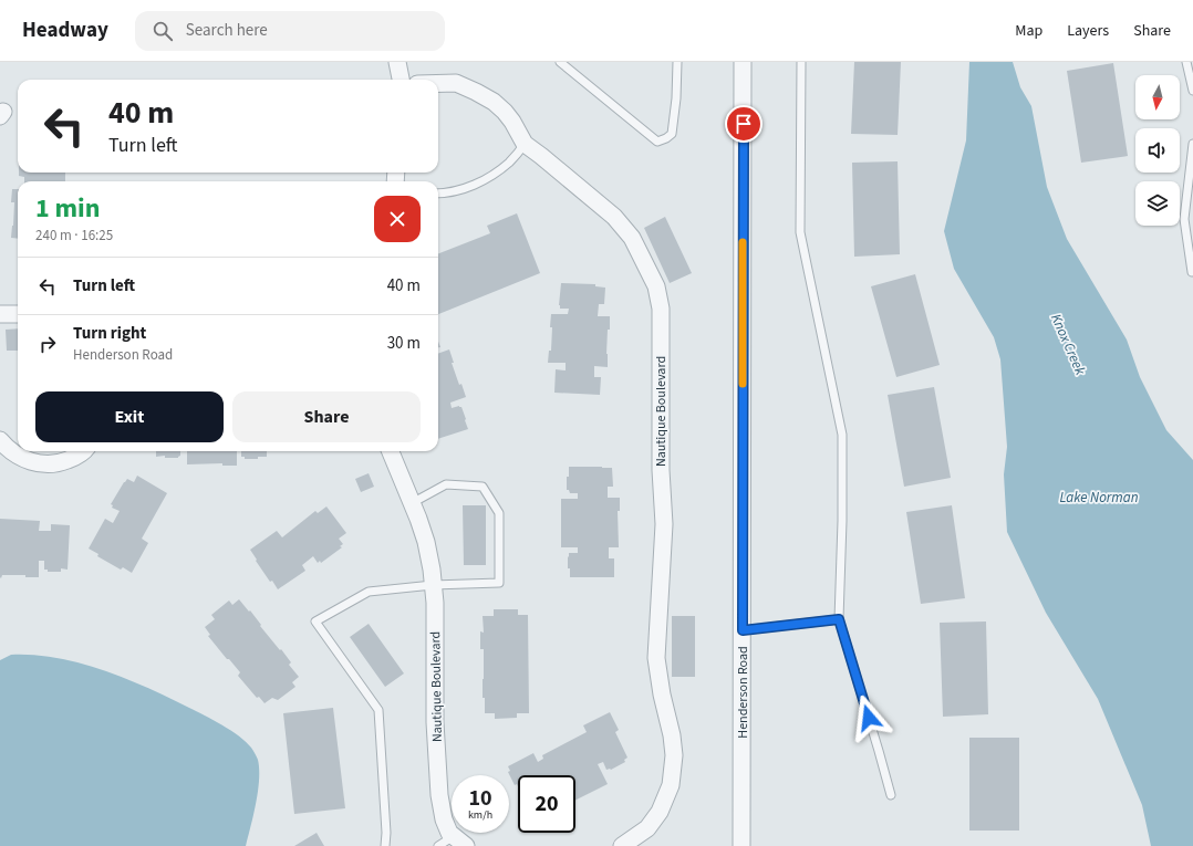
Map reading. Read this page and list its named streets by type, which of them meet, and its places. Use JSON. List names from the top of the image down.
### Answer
{
  "streets": {
    "street": ["Nautique Boulevard", "Henderson Road"]
  },
  "water": ["Knox Creek", "Lake Norman"],
  "north": "bottom",
  "page": {
    "header": "Headway",
    "search": "Search here",
    "nav": ["Map", "Layers", "Share"],
    "turn": ["40 m", "Turn left"],
    "heading": ["1 min", "240 m · 16:25"],
    "list": [
      {
        "name": "Turn left",
        "value": "40 m"
      },
      {
        "name": "Turn right",
        "note": "Henderson Road",
        "value": "30 m"
      }
    ],
    "buttons": ["Exit", "Share"],
    "speed": "10 km/h",
    "limit": "20"
  }
}
